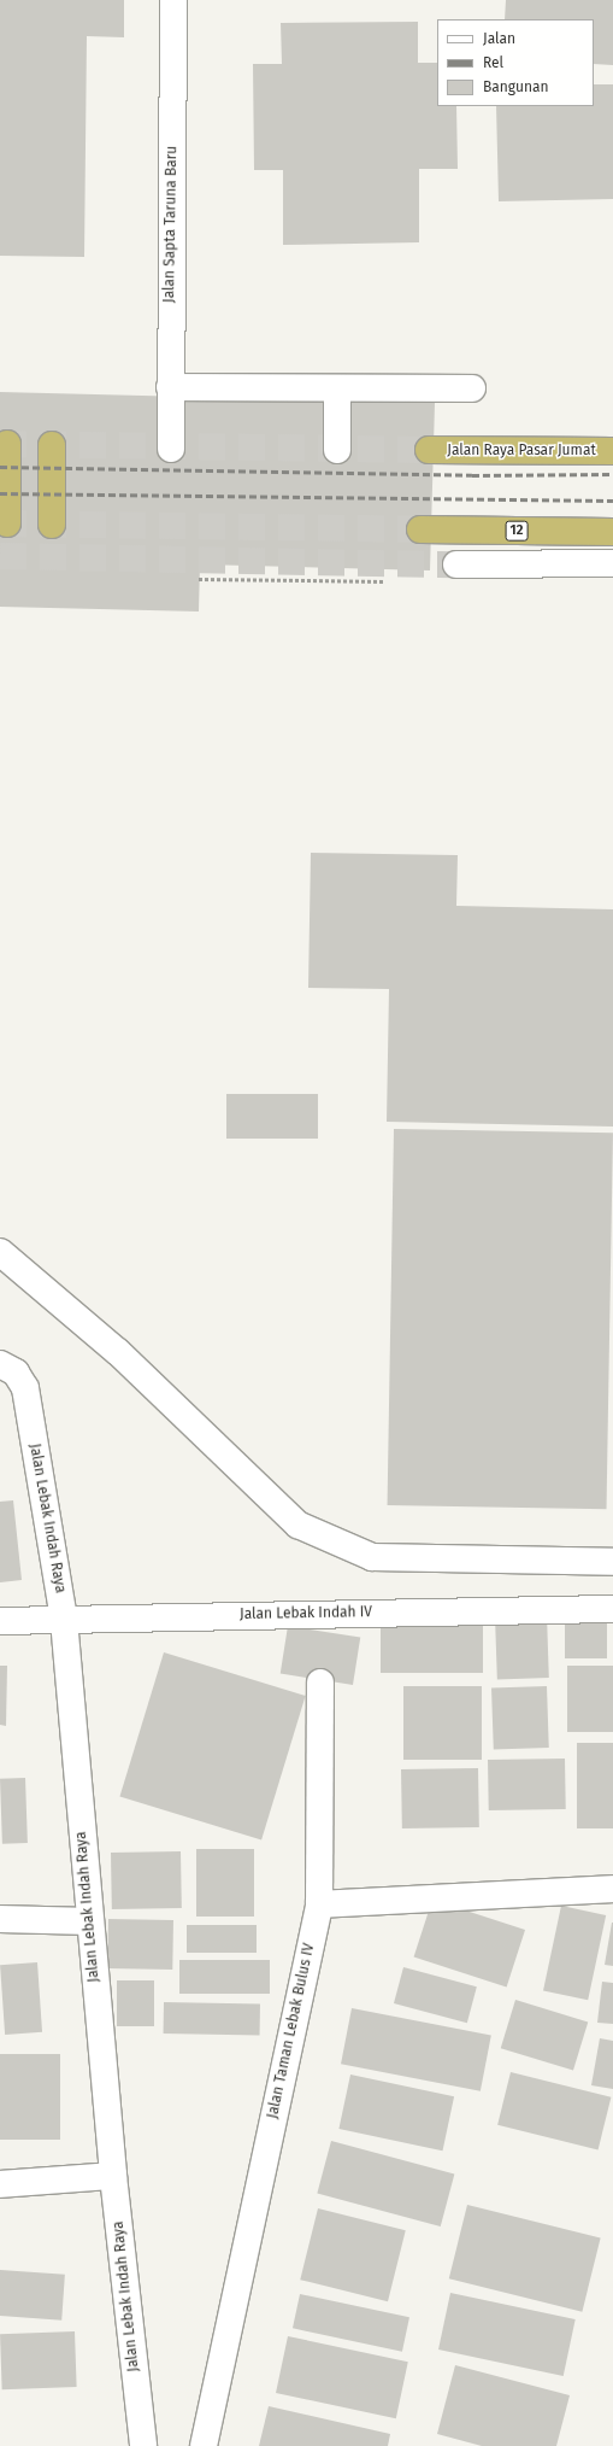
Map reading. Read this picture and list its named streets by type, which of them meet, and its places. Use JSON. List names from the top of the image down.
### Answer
{
  "streets": {
    "highway": ["Jalan Raya Pasar Jumat", "12"],
    "street": [
      "Jalan Sapta Taruna Baru",
      "Jalan Lebak Indah Raya",
      "Jalan Lebak Indah IV",
      "Jalan Taman Lebak Bulus IV"
    ]
  },
  "crossings": [
    ["Jalan Lebak Indah Raya", "Jalan Lebak Indah IV"]
  ],
  "legend": ["Jalan", "Rel", "Bangunan"]
}
